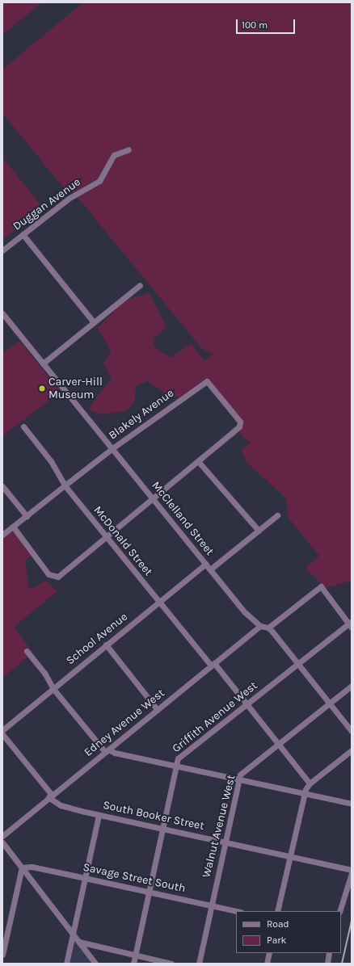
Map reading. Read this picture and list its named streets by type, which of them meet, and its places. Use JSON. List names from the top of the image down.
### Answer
{
  "streets": {
    "street": [
      "Duggan Avenue",
      "Blakely Avenue",
      "McClelland Street",
      "McDonald Street",
      "School Avenue",
      "Griffith Avenue West",
      "Edney Avenue West",
      "South Booker Street",
      "Walnut Avenue West",
      "Savage Street South"
    ]
  },
  "crossings": [
    ["Blakely Avenue", "McClelland Street"],
    ["Blakely Avenue", "McDonald Street"],
    ["McClelland Street", "School Avenue"],
    ["McClelland Street", "Edney Avenue West"],
    ["McDonald Street", "School Avenue"],
    ["McDonald Street", "Griffith Avenue West"],
    ["McDonald Street", "Edney Avenue West"],
    ["McDonald Street", "Walnut Avenue West"],
    ["Griffith Avenue West", "South Booker Street"],
    ["Griffith Avenue West", "Savage Street South"],
    ["Edney Avenue West", "South Booker Street"],
    ["South Booker Street", "Walnut Avenue West"],
    ["Walnut Avenue West", "Savage Street South"]
  ],
  "places": ["Carver-Hill Museum"],
  "legend": ["Road", "Park"],
  "scale_bar": "100 m"
}
